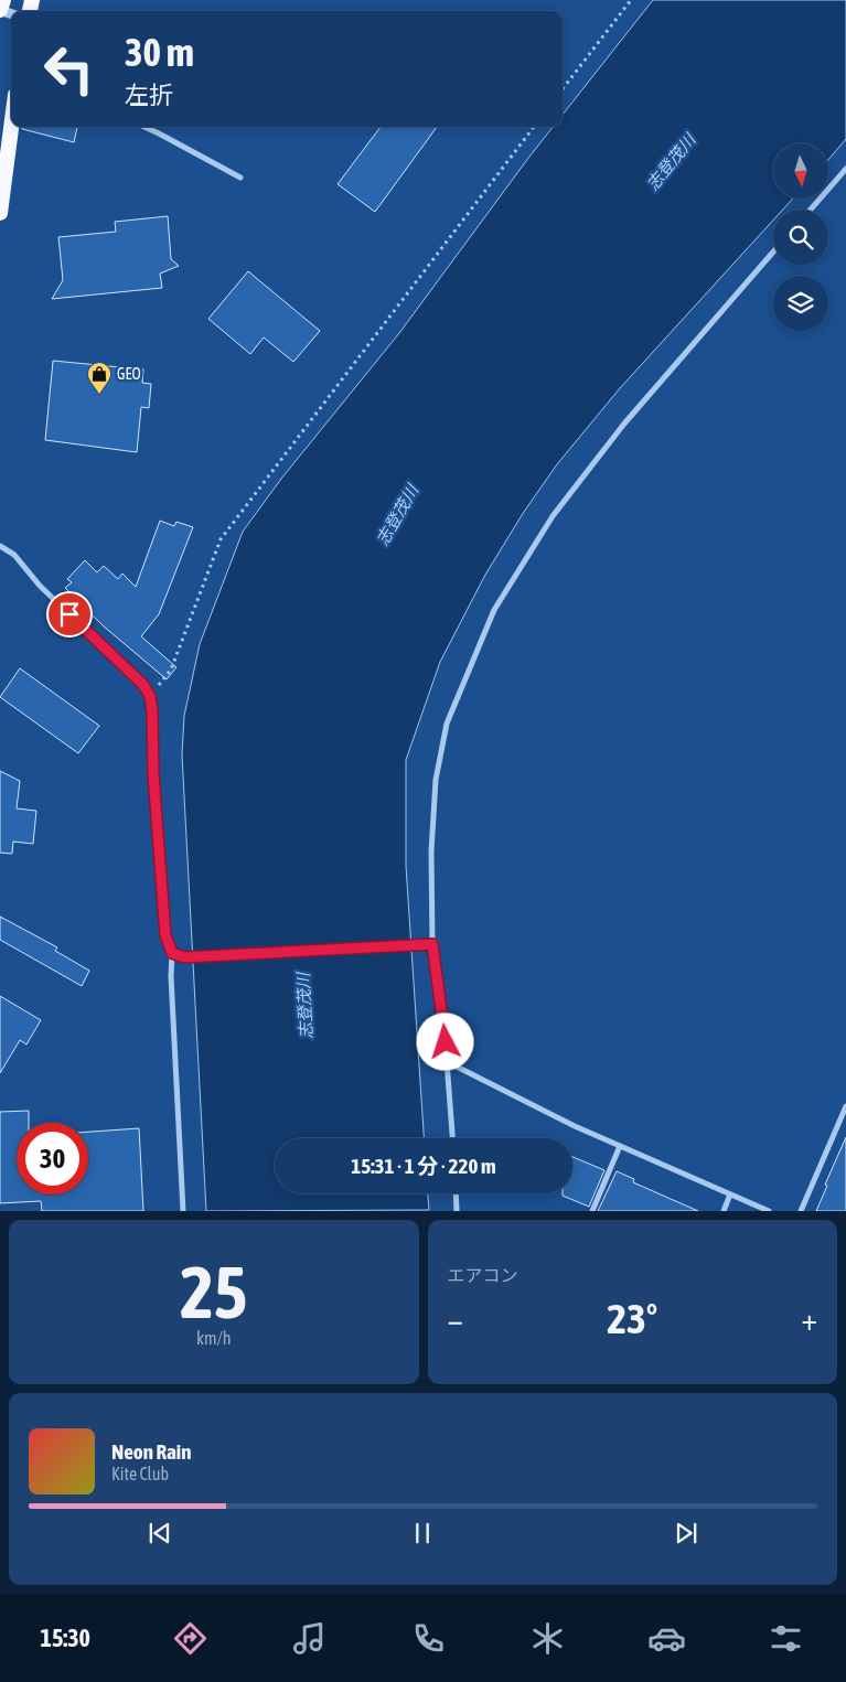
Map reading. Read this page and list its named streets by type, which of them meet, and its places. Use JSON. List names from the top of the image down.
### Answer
{
  "water": ["志登茂川"],
  "places": {
    "shop": ["GEO"]
  },
  "north": "bottom",
  "page": {
    "turn": ["30 m", "左折"],
    "limit": "30",
    "trip": "15:31 · 1 分 · 220 m",
    "tile": [
      ["25", "km/h"],
      "エアコン"
    ],
    "heat": ["−", "23°", "+"],
    "song": ["Neon Rain", "Kite Club"],
    "tabs": "15:30"
  }
}
